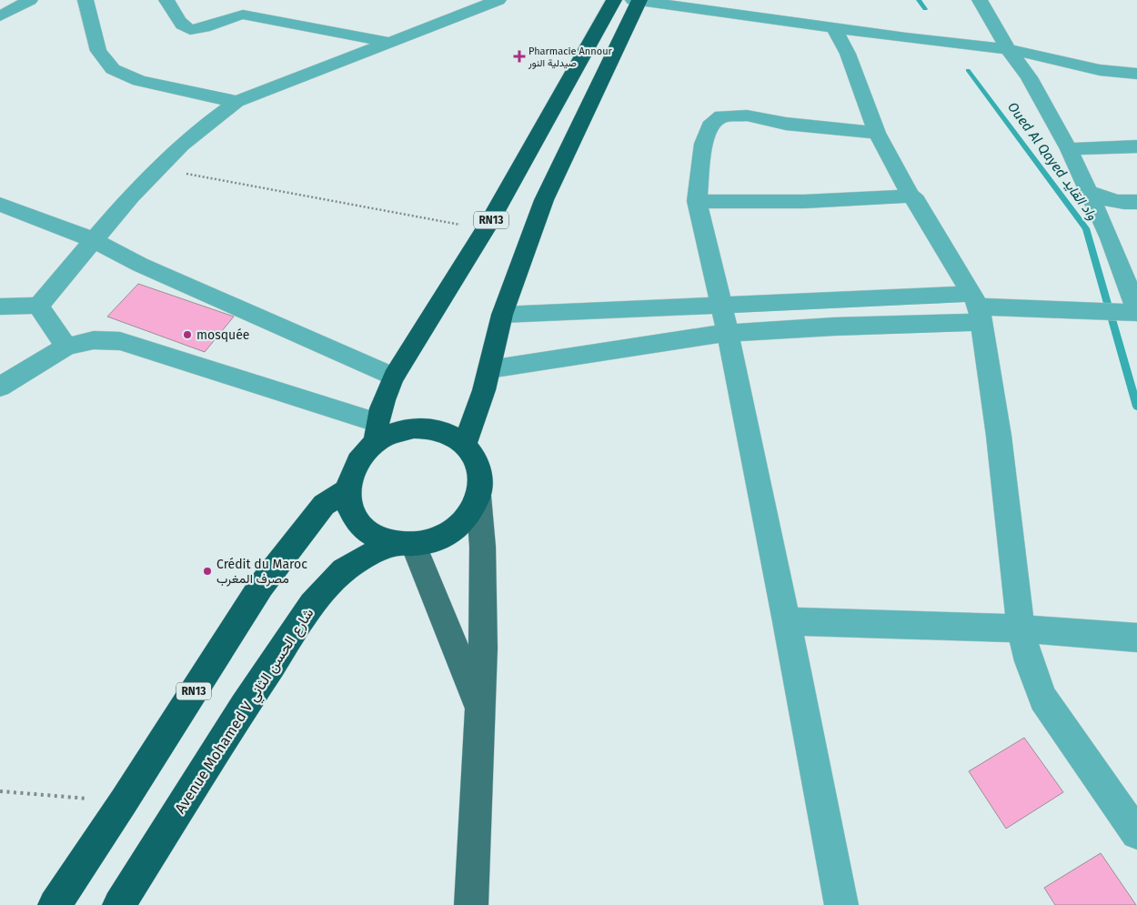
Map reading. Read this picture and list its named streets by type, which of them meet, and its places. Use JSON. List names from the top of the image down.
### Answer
{
  "streets": {
    "highway": ["RN13", "Avenue Mohamed V شارع الحسن الثاني"]
  },
  "crossings": [
    ["RN13", "Avenue Mohamed V شارع الحسن الثاني"]
  ],
  "water": ["Oued Al Qayed واد القايد"],
  "places": {
    "health": ["Pharmacie Annour صيدلية النور"],
    "other": ["mosquée", "Crédit du Maroc مصرف المغرب"]
  }
}
